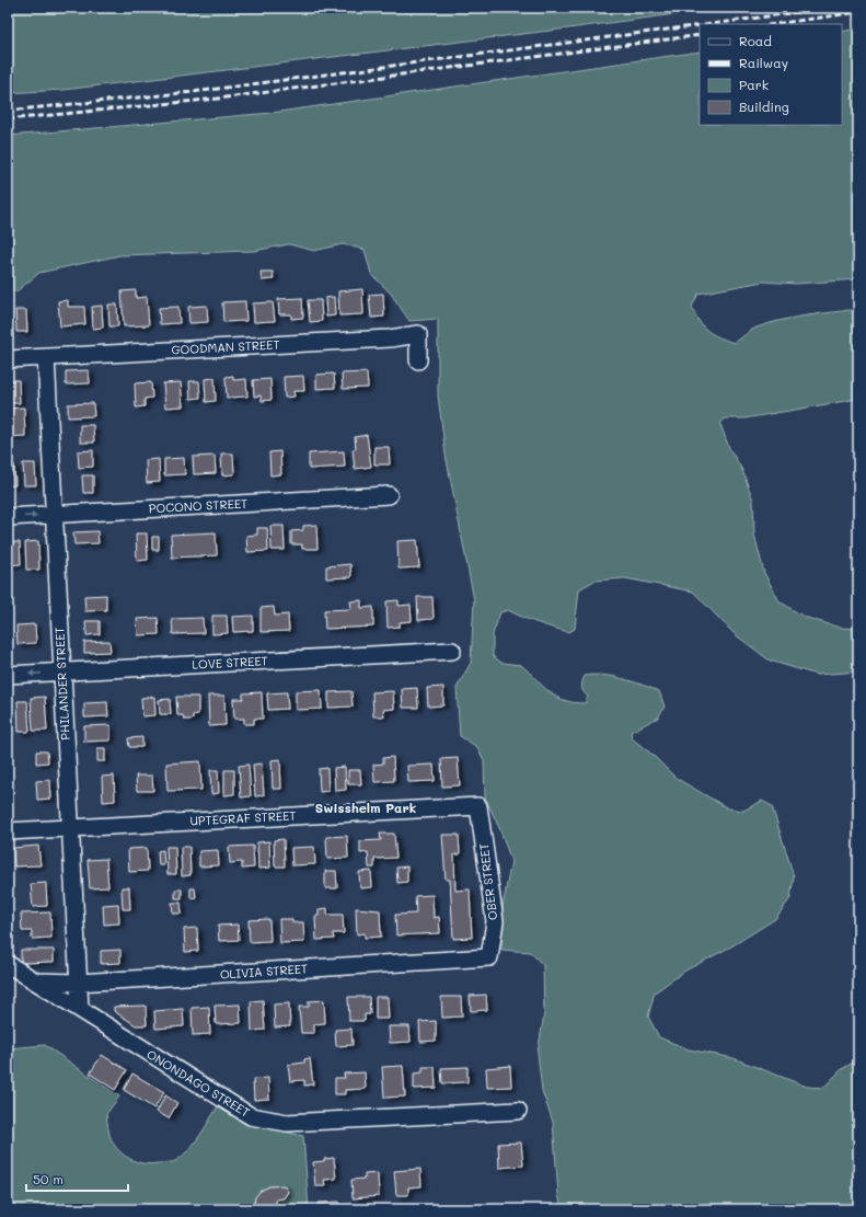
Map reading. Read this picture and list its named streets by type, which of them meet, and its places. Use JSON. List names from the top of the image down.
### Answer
{
  "streets": {
    "street": [
      "GOODMAN STREET",
      "POCONO STREET",
      "LOVE STREET",
      "PHILANDER STREET",
      "UPTEGRAF STREET",
      "OBER STREET",
      "OLIVIA STREET",
      "ONONDAGO STREET"
    ]
  },
  "crossings": [
    ["GOODMAN STREET", "PHILANDER STREET"],
    ["POCONO STREET", "PHILANDER STREET"],
    ["LOVE STREET", "PHILANDER STREET"],
    ["PHILANDER STREET", "UPTEGRAF STREET"],
    ["PHILANDER STREET", "OLIVIA STREET"],
    ["PHILANDER STREET", "ONONDAGO STREET"],
    ["UPTEGRAF STREET", "OBER STREET"],
    ["OBER STREET", "OLIVIA STREET"],
    ["OLIVIA STREET", "ONONDAGO STREET"]
  ],
  "districts": ["Swisshelm Park"],
  "legend": [
    "Road",
    "Railway",
    "Park",
    "Building"
  ],
  "scale_bar": "50 m"
}
